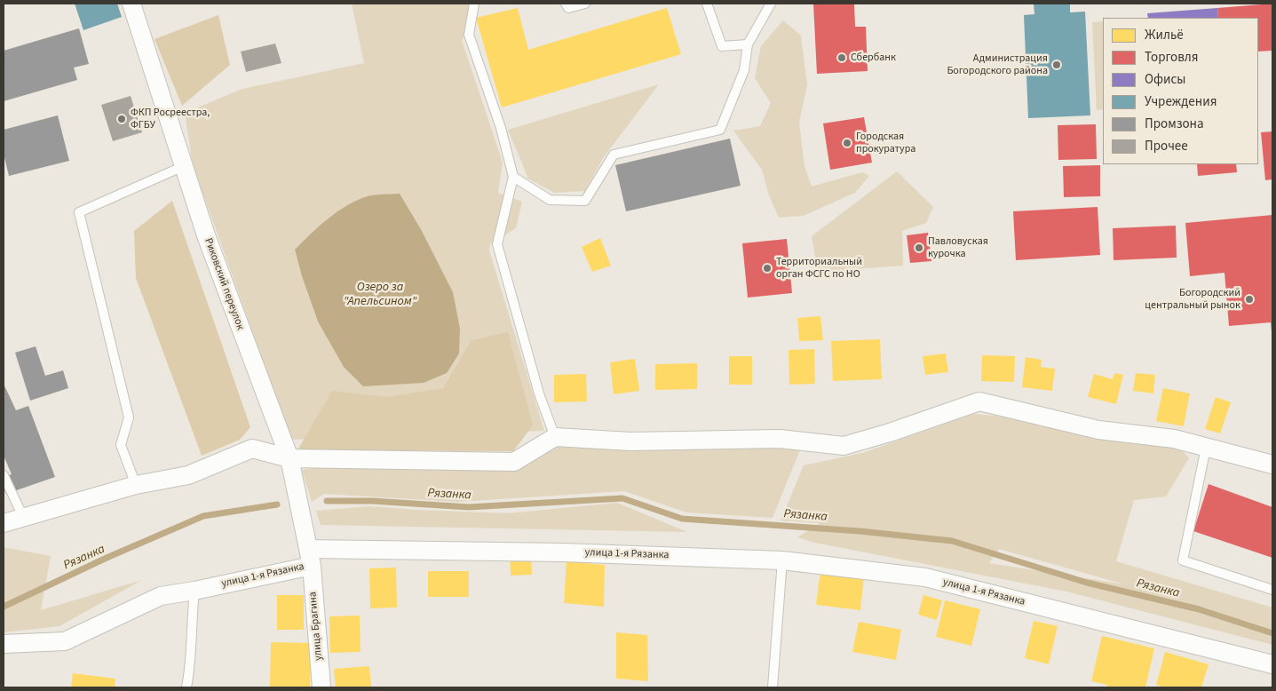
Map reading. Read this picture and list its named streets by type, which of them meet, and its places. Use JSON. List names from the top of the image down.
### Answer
{
  "streets": {
    "street": ["Риковский переулок", "улица 1-я Рязанка", "улица Брагина"]
  },
  "crossings": [
    ["Риковский переулок", "улица 1-я Рязанка"],
    ["Риковский переулок", "улица Брагина"],
    ["улица 1-я Рязанка", "улица Брагина"]
  ],
  "water": ["Озеро за \"Апельсином\"", "Рязанка"],
  "places": [
    "Сбербанк",
    "Администрация Богородского района",
    "ФКП Росреестра, ФГБУ",
    "Городская прокуратура",
    "Павловуская курочка",
    "Территориальный орган ФСГС по НО",
    "Богородский центральный рынок"
  ],
  "legend": [
    "Жильё",
    "Торговля",
    "Офисы",
    "Учреждения",
    "Промзона",
    "Прочее"
  ]
}
